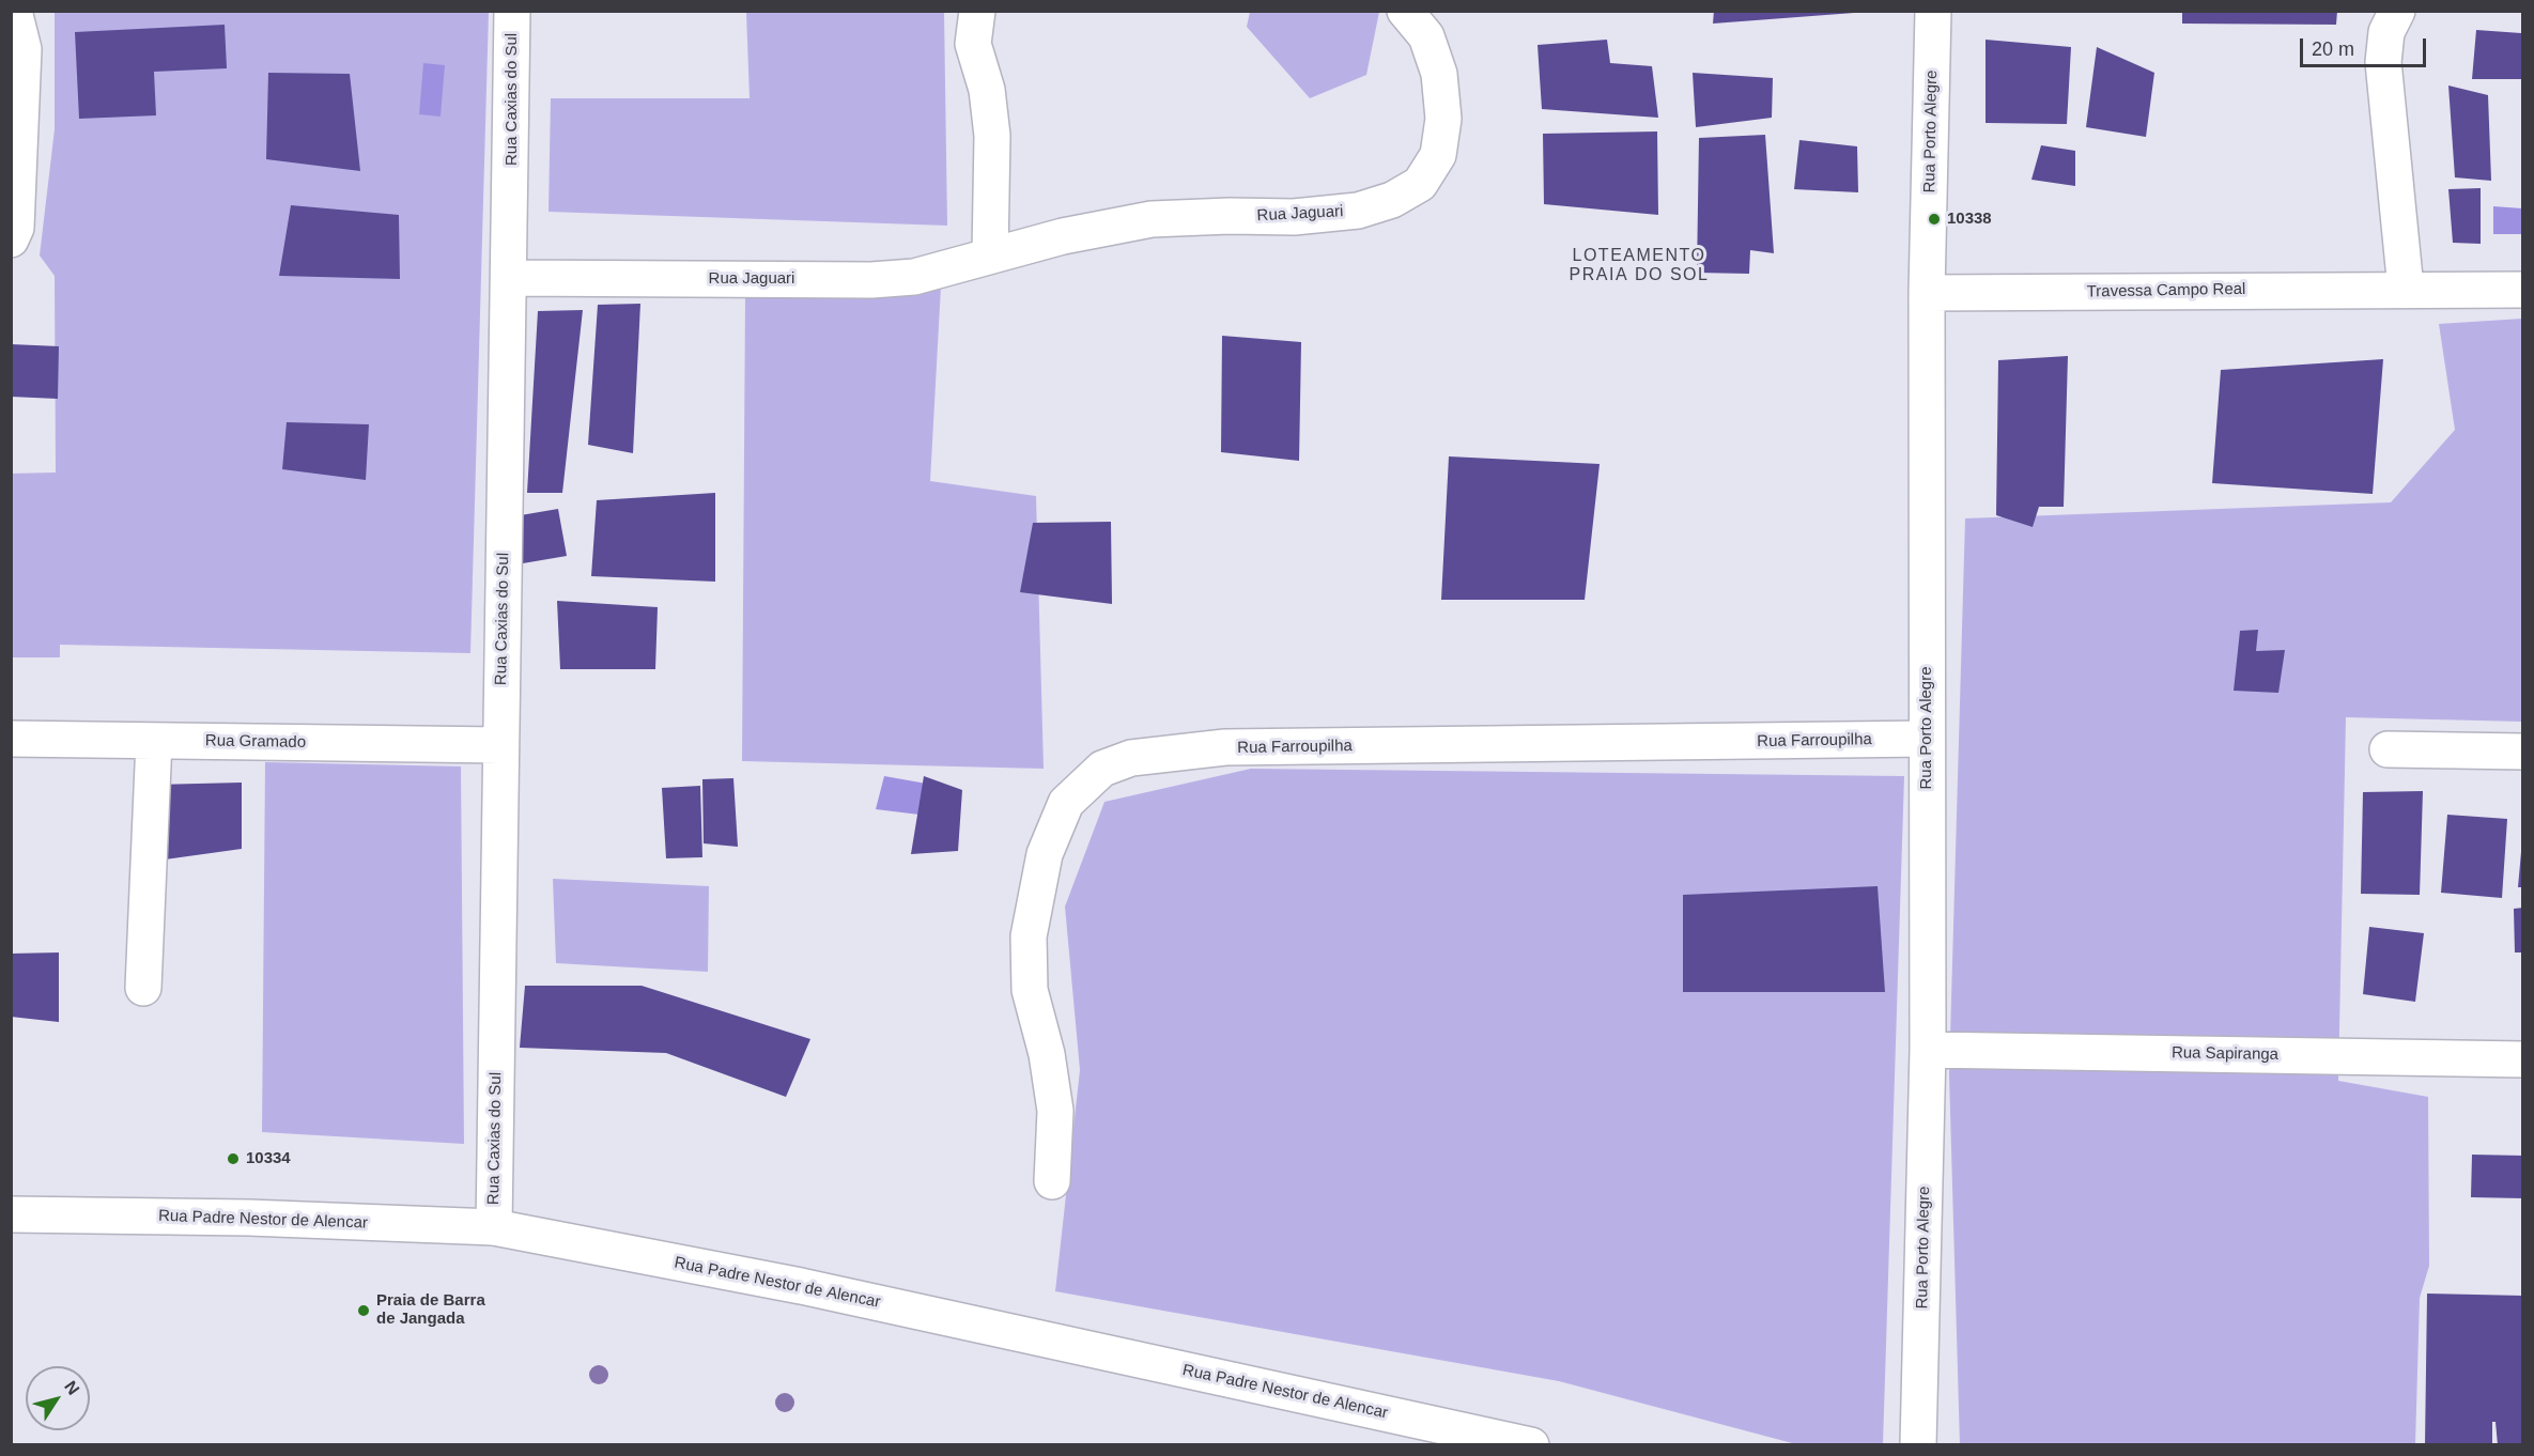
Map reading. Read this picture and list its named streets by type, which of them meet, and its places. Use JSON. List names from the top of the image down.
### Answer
{
  "streets": {
    "street": [
      "Rua Caxias do Sul",
      "Rua Porto Alegre",
      "Rua Jaguari",
      "Travessa Campo Real",
      "Rua Farroupilha",
      "Rua Gramado",
      "Rua Sapiranga",
      "Rua Padre Nestor de Alencar"
    ]
  },
  "crossings": [
    ["Rua Caxias do Sul", "Rua Jaguari"],
    ["Rua Caxias do Sul", "Rua Gramado"],
    ["Rua Caxias do Sul", "Rua Padre Nestor de Alencar"],
    ["Rua Porto Alegre", "Travessa Campo Real"],
    ["Rua Porto Alegre", "Rua Farroupilha"],
    ["Rua Porto Alegre", "Rua Sapiranga"]
  ],
  "districts": ["LOTEAMENTO PRAIA DO SOL"],
  "places": ["10338", "10334", "Praia de Barra de Jangada"],
  "scale_bar": "20 m",
  "north": "top right"
}
